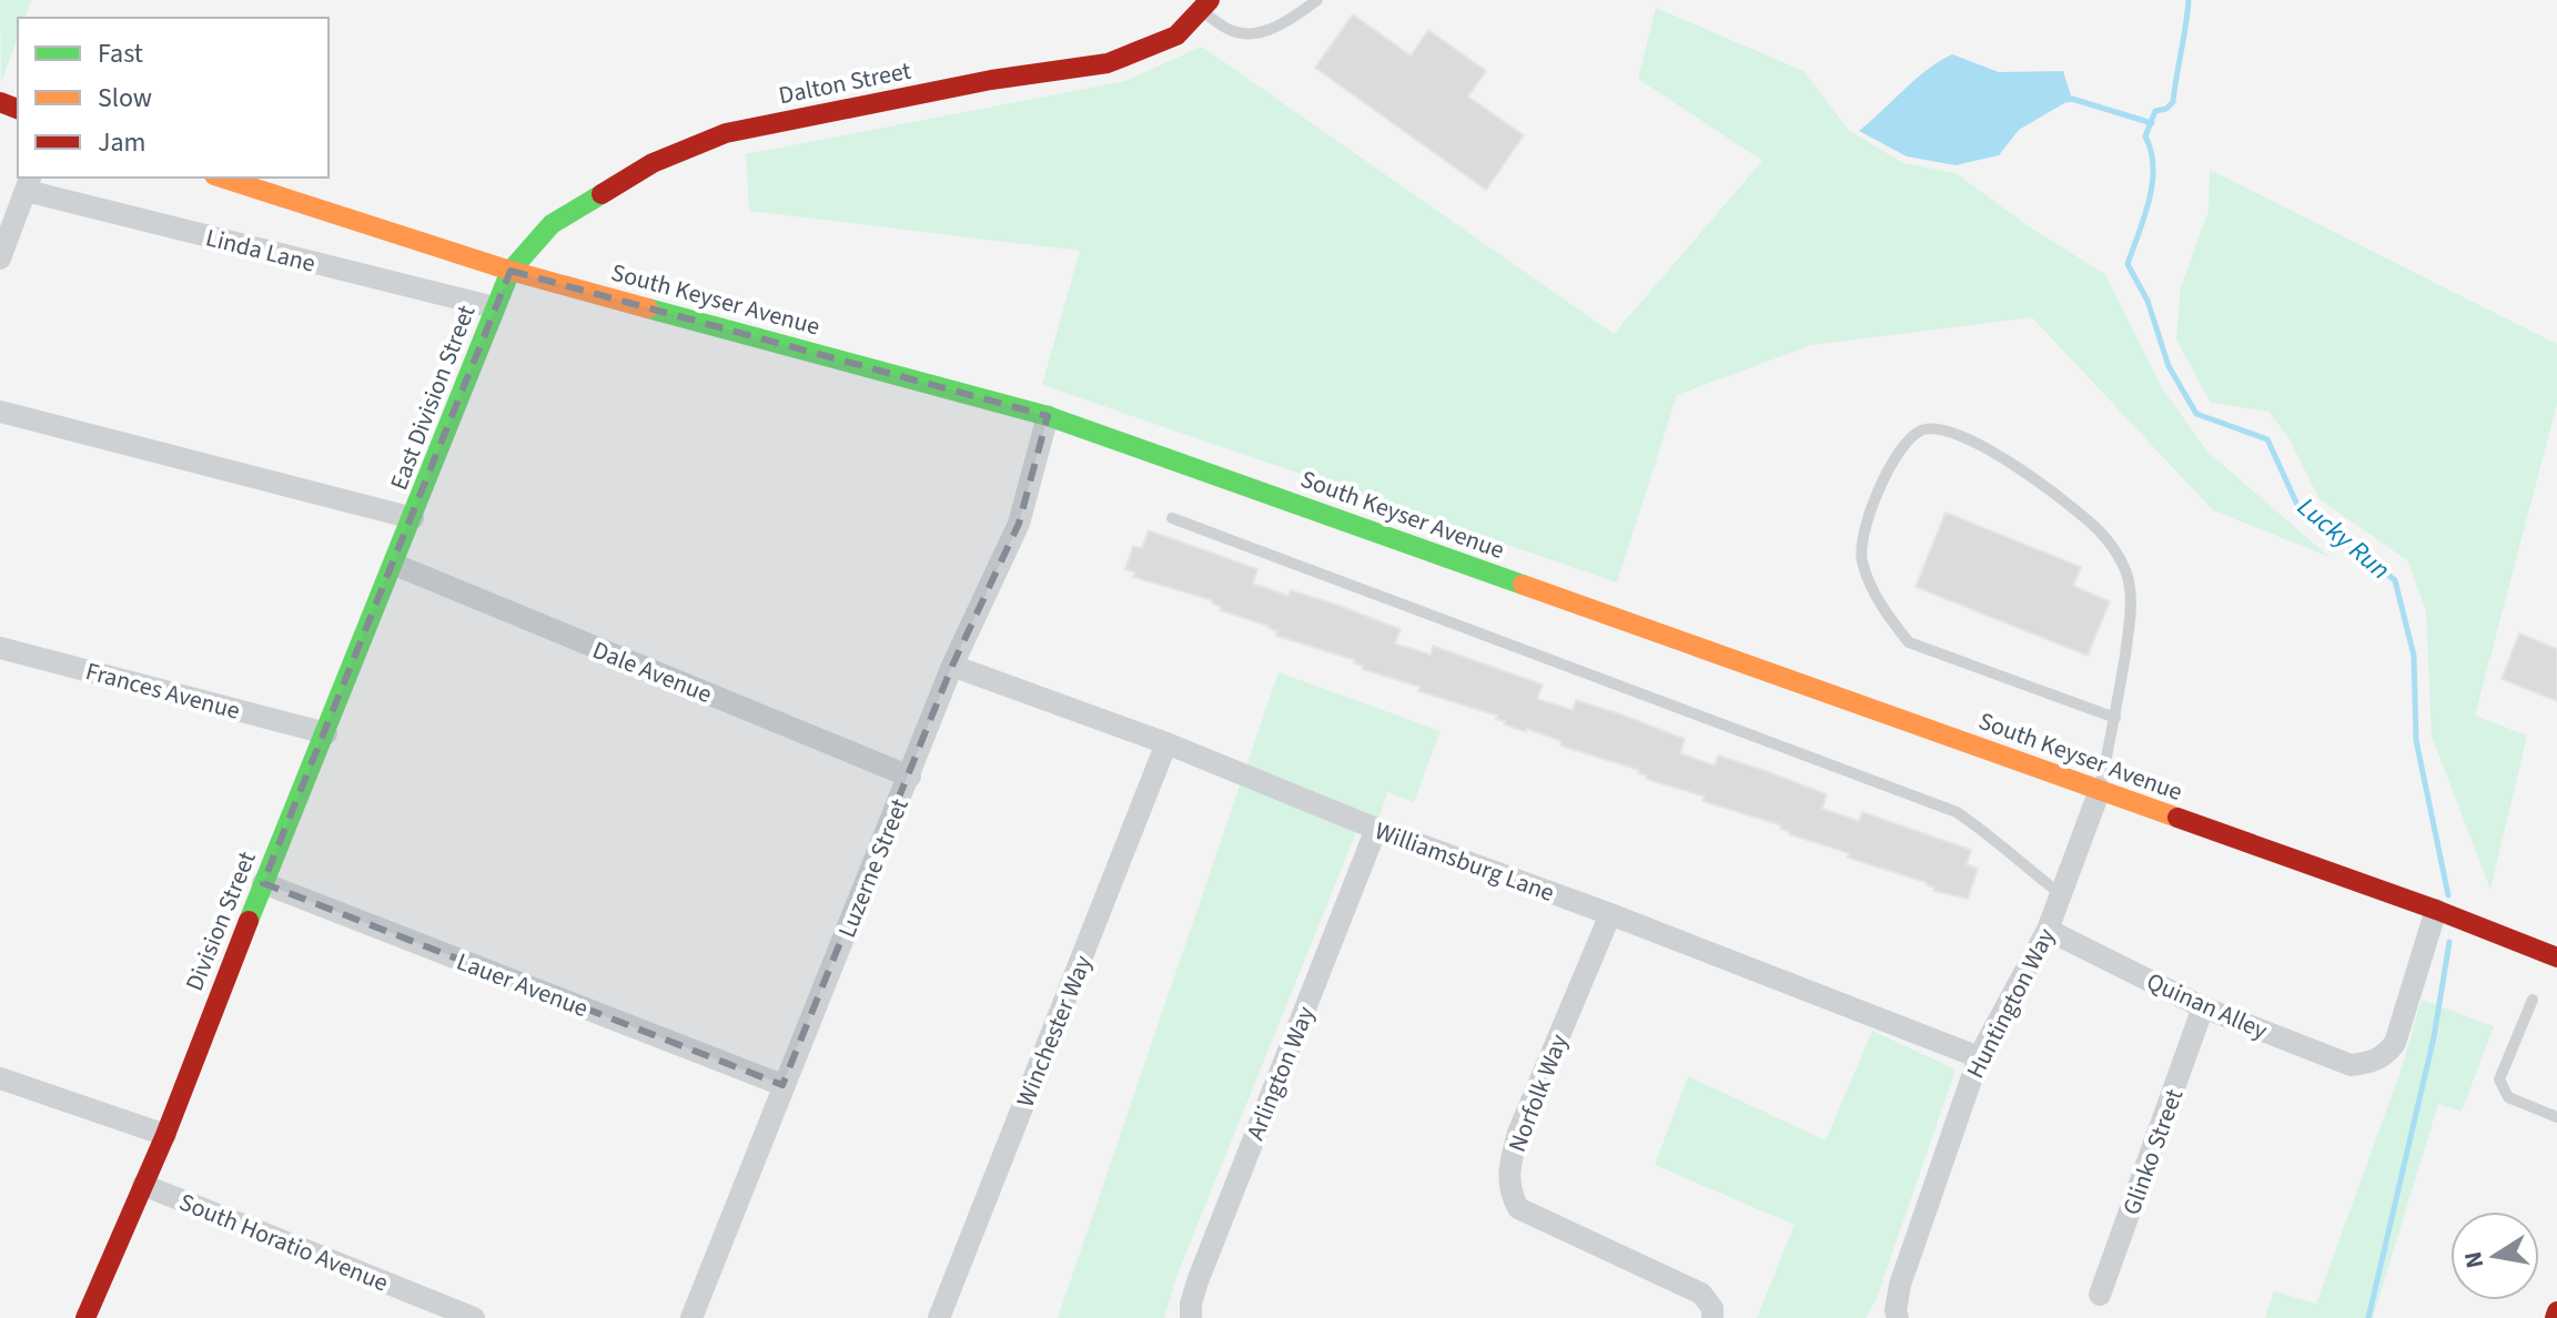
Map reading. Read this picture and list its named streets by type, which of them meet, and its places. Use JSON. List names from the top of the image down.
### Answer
{
  "streets": {
    "main road": [
      "Dalton Street",
      "South Keyser Avenue",
      "East Division Street",
      "Division Street"
    ],
    "street": [
      "Linda Lane",
      "Dale Avenue",
      "Frances Avenue",
      "Williamsburg Lane",
      "Luzerne Street",
      "Lauer Avenue",
      "Huntington Way",
      "Quinan Alley",
      "Winchester Way",
      "Arlington Way",
      "Norfolk Way",
      "Glinko Street",
      "South Horatio Avenue"
    ]
  },
  "crossings": [
    ["Dalton Street", "South Keyser Avenue"],
    ["Dalton Street", "East Division Street"],
    ["Linda Lane", "East Division Street"],
    ["South Keyser Avenue", "East Division Street"],
    ["South Keyser Avenue", "Luzerne Street"],
    ["South Keyser Avenue", "Huntington Way"],
    ["South Keyser Avenue", "Quinan Alley"],
    ["East Division Street", "Dale Avenue"],
    ["East Division Street", "Division Street"],
    ["Dale Avenue", "Luzerne Street"],
    ["Dale Avenue", "Division Street"],
    ["Frances Avenue", "Division Street"],
    ["Williamsburg Lane", "Luzerne Street"],
    ["Williamsburg Lane", "Huntington Way"],
    ["Williamsburg Lane", "Winchester Way"],
    ["Williamsburg Lane", "Arlington Way"],
    ["Williamsburg Lane", "Norfolk Way"],
    ["Luzerne Street", "Lauer Avenue"],
    ["Division Street", "Lauer Avenue"],
    ["Division Street", "South Horatio Avenue"],
    ["Huntington Way", "Quinan Alley"],
    ["Quinan Alley", "Glinko Street"]
  ],
  "water": ["Lucky Run"],
  "legend": ["Fast", "Slow", "Jam"],
  "north": "left"
}
